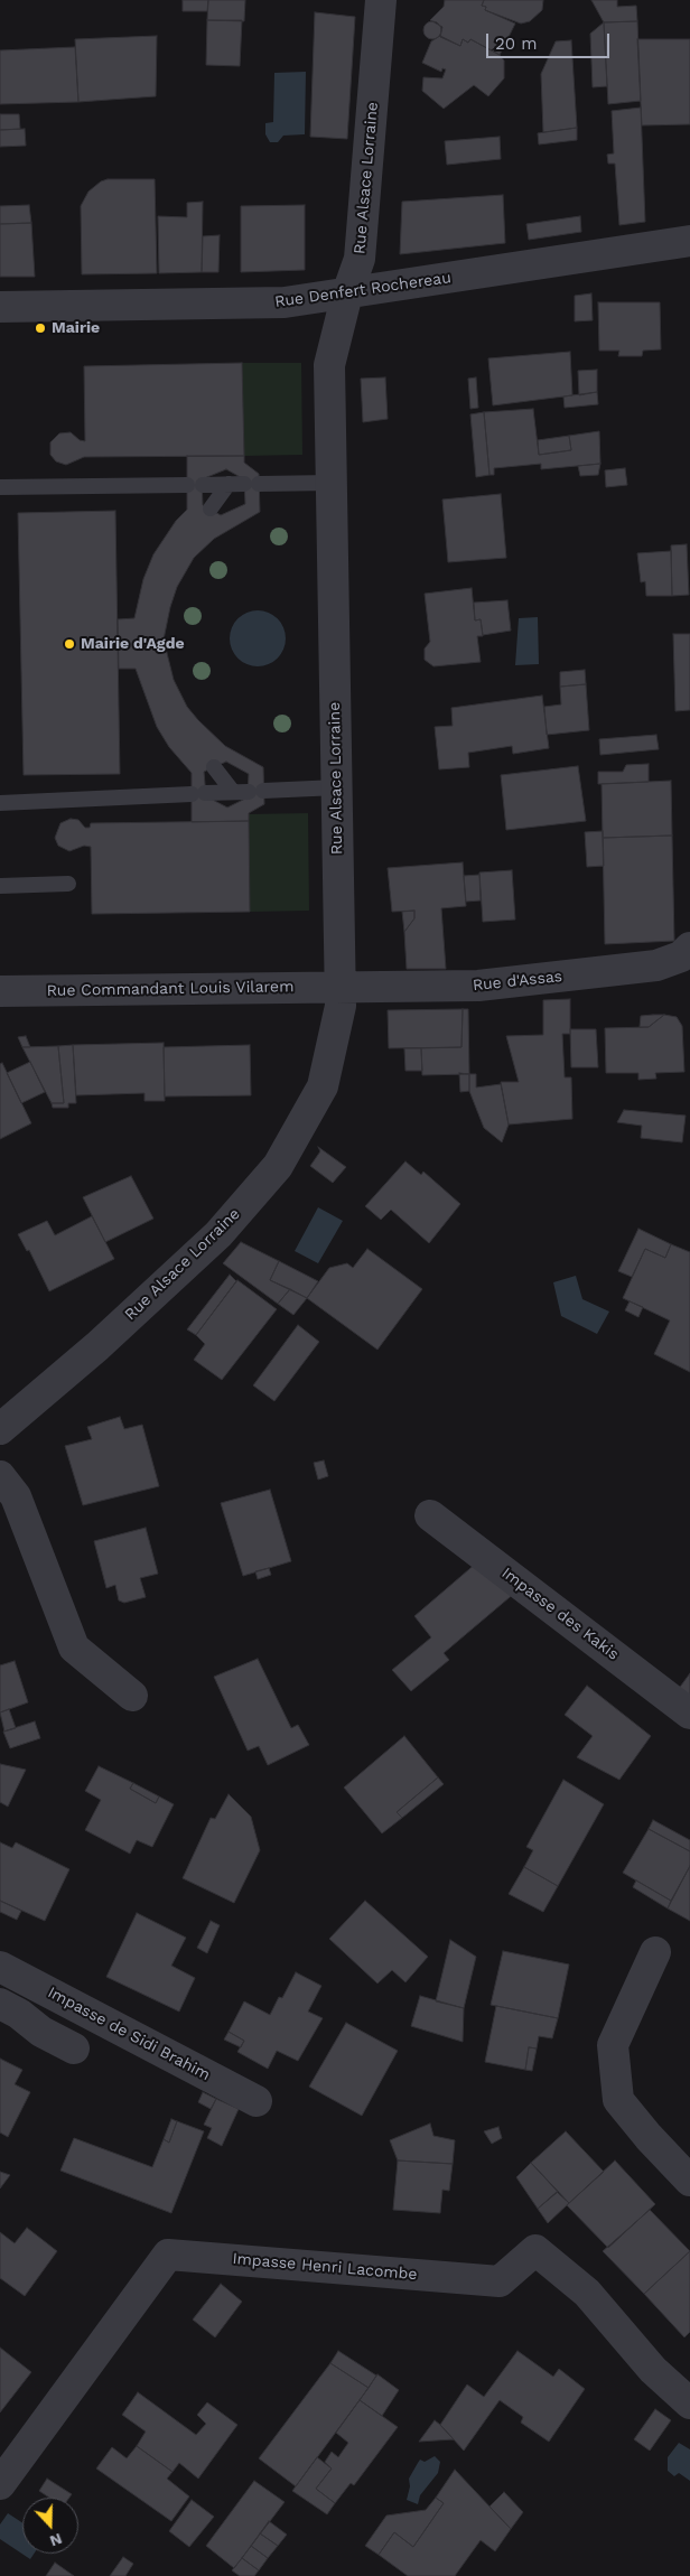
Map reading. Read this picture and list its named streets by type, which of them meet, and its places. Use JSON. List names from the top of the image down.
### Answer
{
  "streets": {
    "street": [
      "Rue Alsace Lorraine",
      "Rue Denfert Rochereau",
      "Rue d'Assas",
      "Rue Commandant Louis Vilarem",
      "Impasse des Kakis",
      "Impasse de Sidi Brahim",
      "Impasse Henri Lacombe"
    ]
  },
  "crossings": [
    ["Rue Alsace Lorraine", "Rue Denfert Rochereau"],
    ["Rue Alsace Lorraine", "Rue d'Assas"],
    ["Rue Alsace Lorraine", "Rue Commandant Louis Vilarem"],
    ["Rue d'Assas", "Rue Commandant Louis Vilarem"]
  ],
  "places": ["Mairie", "Mairie d'Agde"],
  "scale_bar": "20 m",
  "north": "bottom"
}
